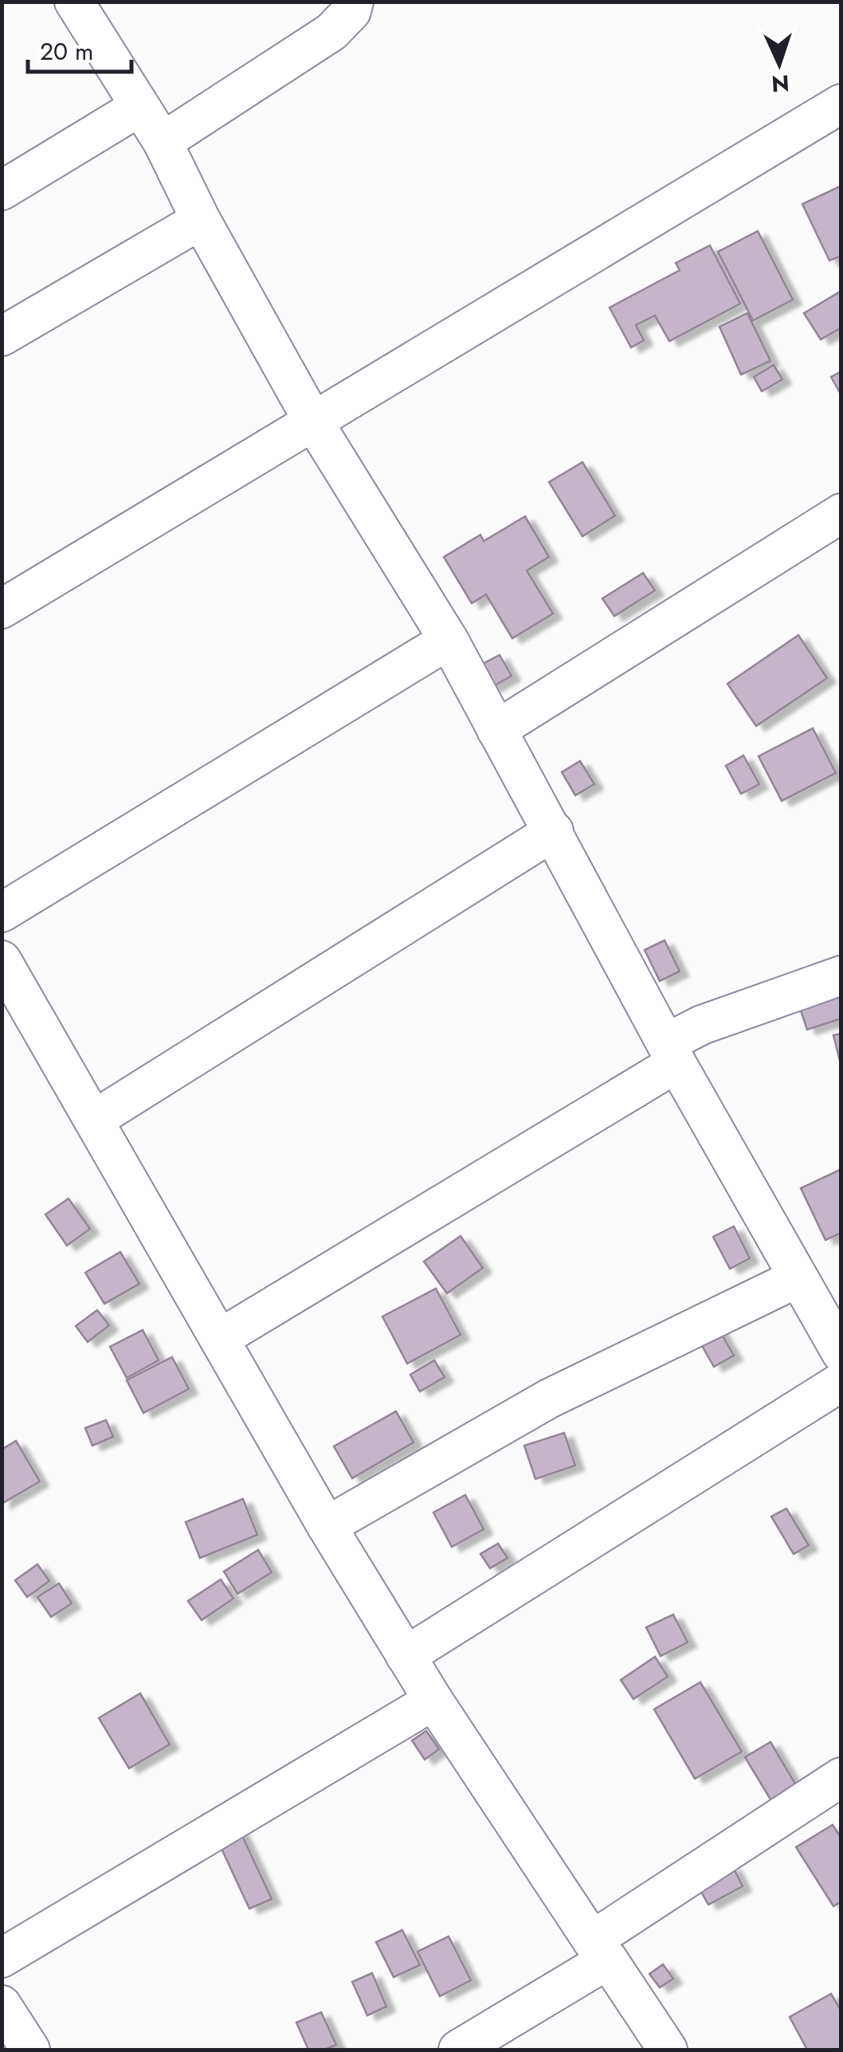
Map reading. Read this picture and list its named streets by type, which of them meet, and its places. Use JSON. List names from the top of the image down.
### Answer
{
  "scale_bar": "20 m",
  "north": "bottom"
}
